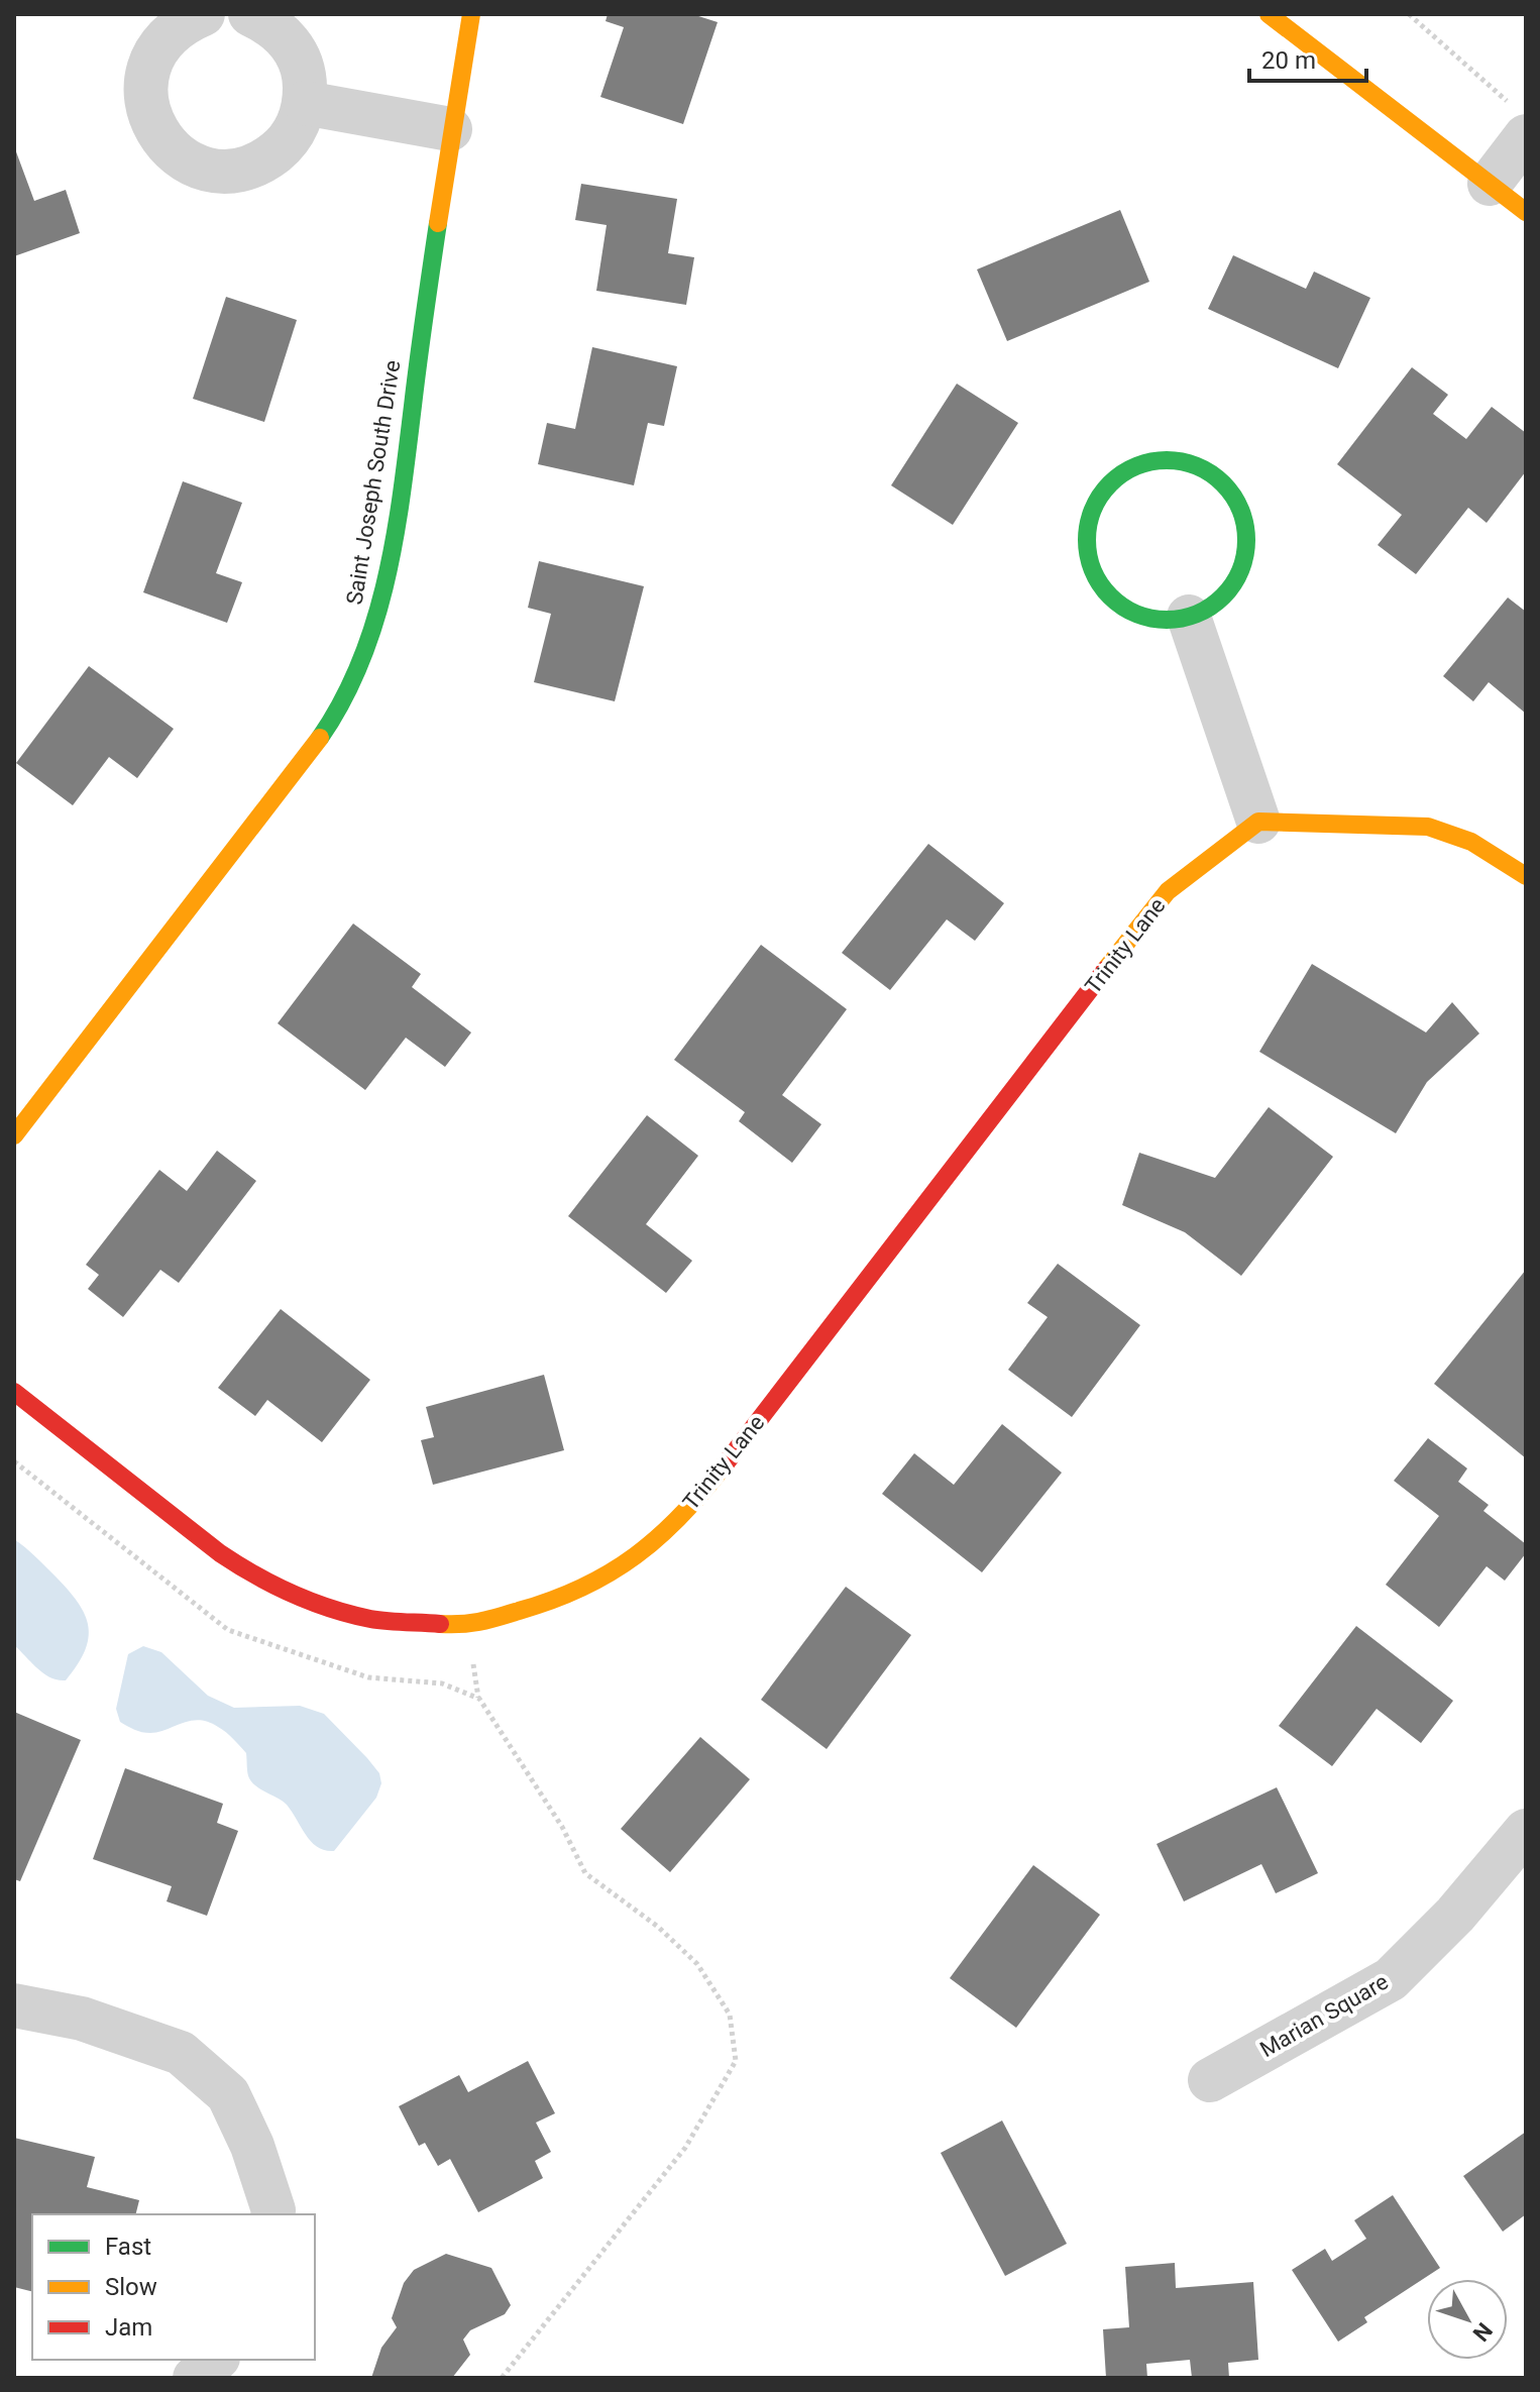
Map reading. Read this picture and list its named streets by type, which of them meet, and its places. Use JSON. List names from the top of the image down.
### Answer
{
  "streets": {
    "street": ["Saint Joseph South Drive", "Trinity Lane", "Marian Square"]
  },
  "legend": ["Fast", "Slow", "Jam"],
  "scale_bar": "20 m",
  "north": "bottom right"
}
